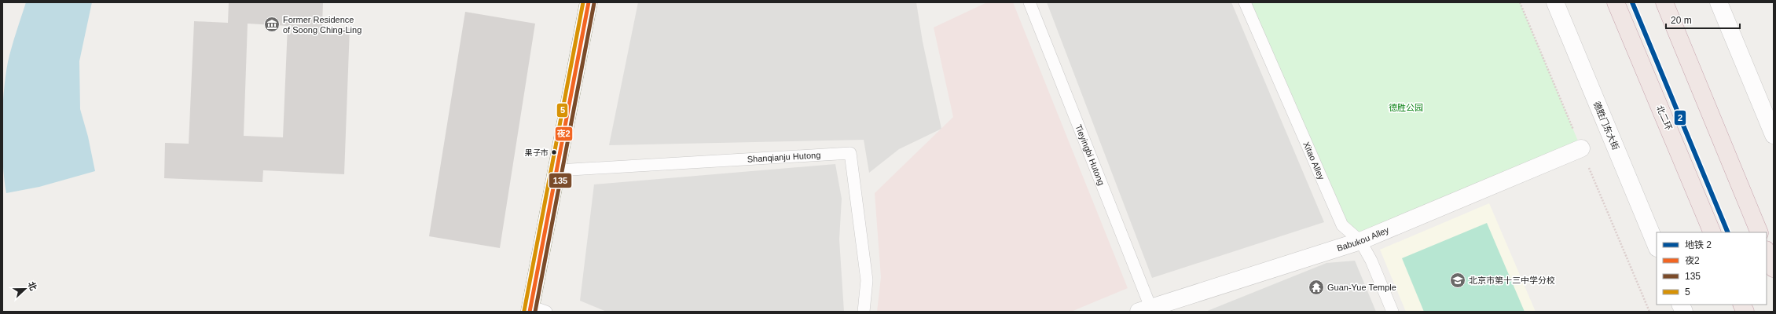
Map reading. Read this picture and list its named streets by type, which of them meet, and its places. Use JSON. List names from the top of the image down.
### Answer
{
  "streets": {
    "highway": ["北二环"],
    "street": ["德胜门东大街", "Babukou Alley"],
    "lane": ["Tieyingbi Hutong", "Shanqianju Hutong", "Xitao Alley"]
  },
  "crossings": [
    ["Tieyingbi Hutong", "Babukou Alley"],
    ["Xitao Alley", "Babukou Alley"]
  ],
  "parks": ["德胜公园"],
  "places": {
    "museum": ["Former Residence of Soong Ching-Ling"],
    "other": ["果子市"],
    "school or university": ["北京市第十三中学分校"],
    "temple": ["Guan-Yue Temple"]
  },
  "lines": [
    "metro line 2",
    "transit line 夜2",
    "transit line 5",
    "transit line 135"
  ],
  "legend": [
    "地铁 2",
    "夜2",
    "135",
    "5"
  ],
  "scale_bar": "20 m",
  "north": "right"
}
